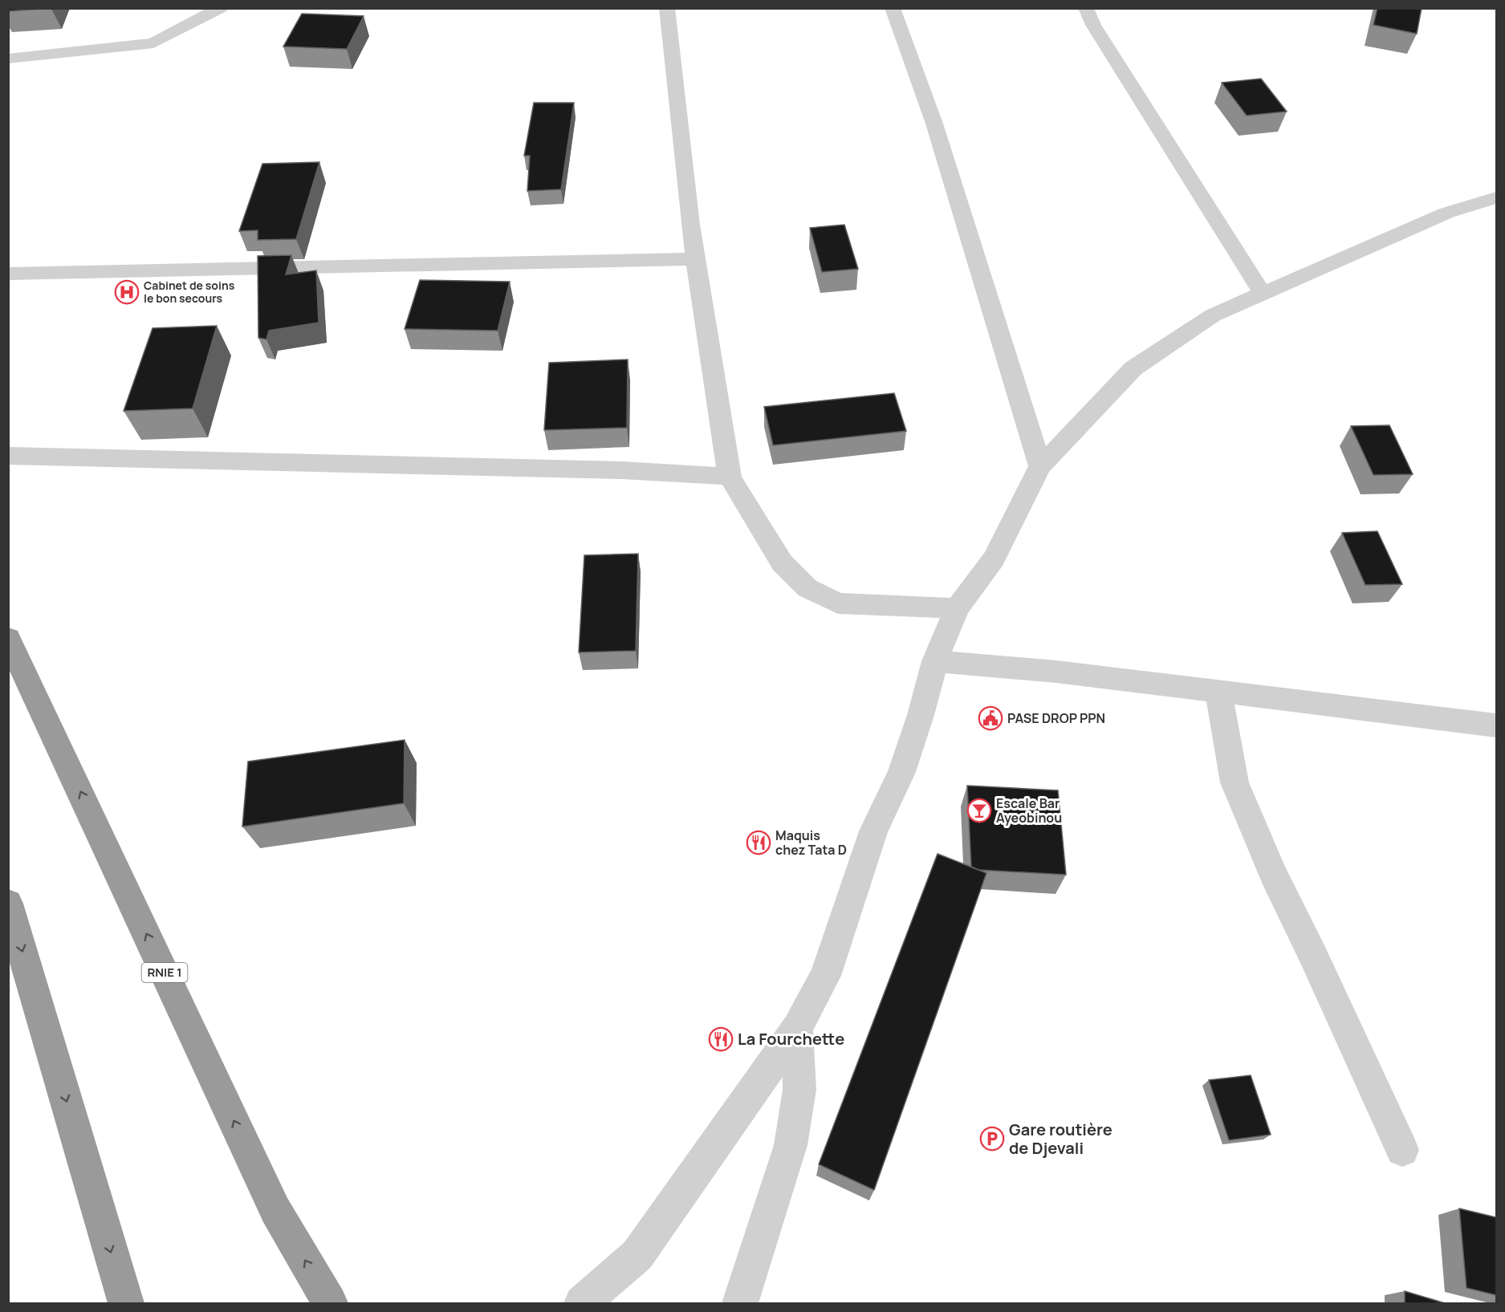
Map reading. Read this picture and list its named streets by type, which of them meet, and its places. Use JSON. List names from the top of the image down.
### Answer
{
  "streets": {
    "highway": ["RNIE 1"]
  },
  "places": {
    "hospital": ["Cabinet de soins le bon secours"],
    "public building": ["PASE DROP PPN"],
    "bar": ["Escale Bar Ayeobinou"],
    "restaurant": ["Maquis chez Tata D", "La Fourchette"],
    "parking": ["Gare routière de Djevali"]
  }
}
